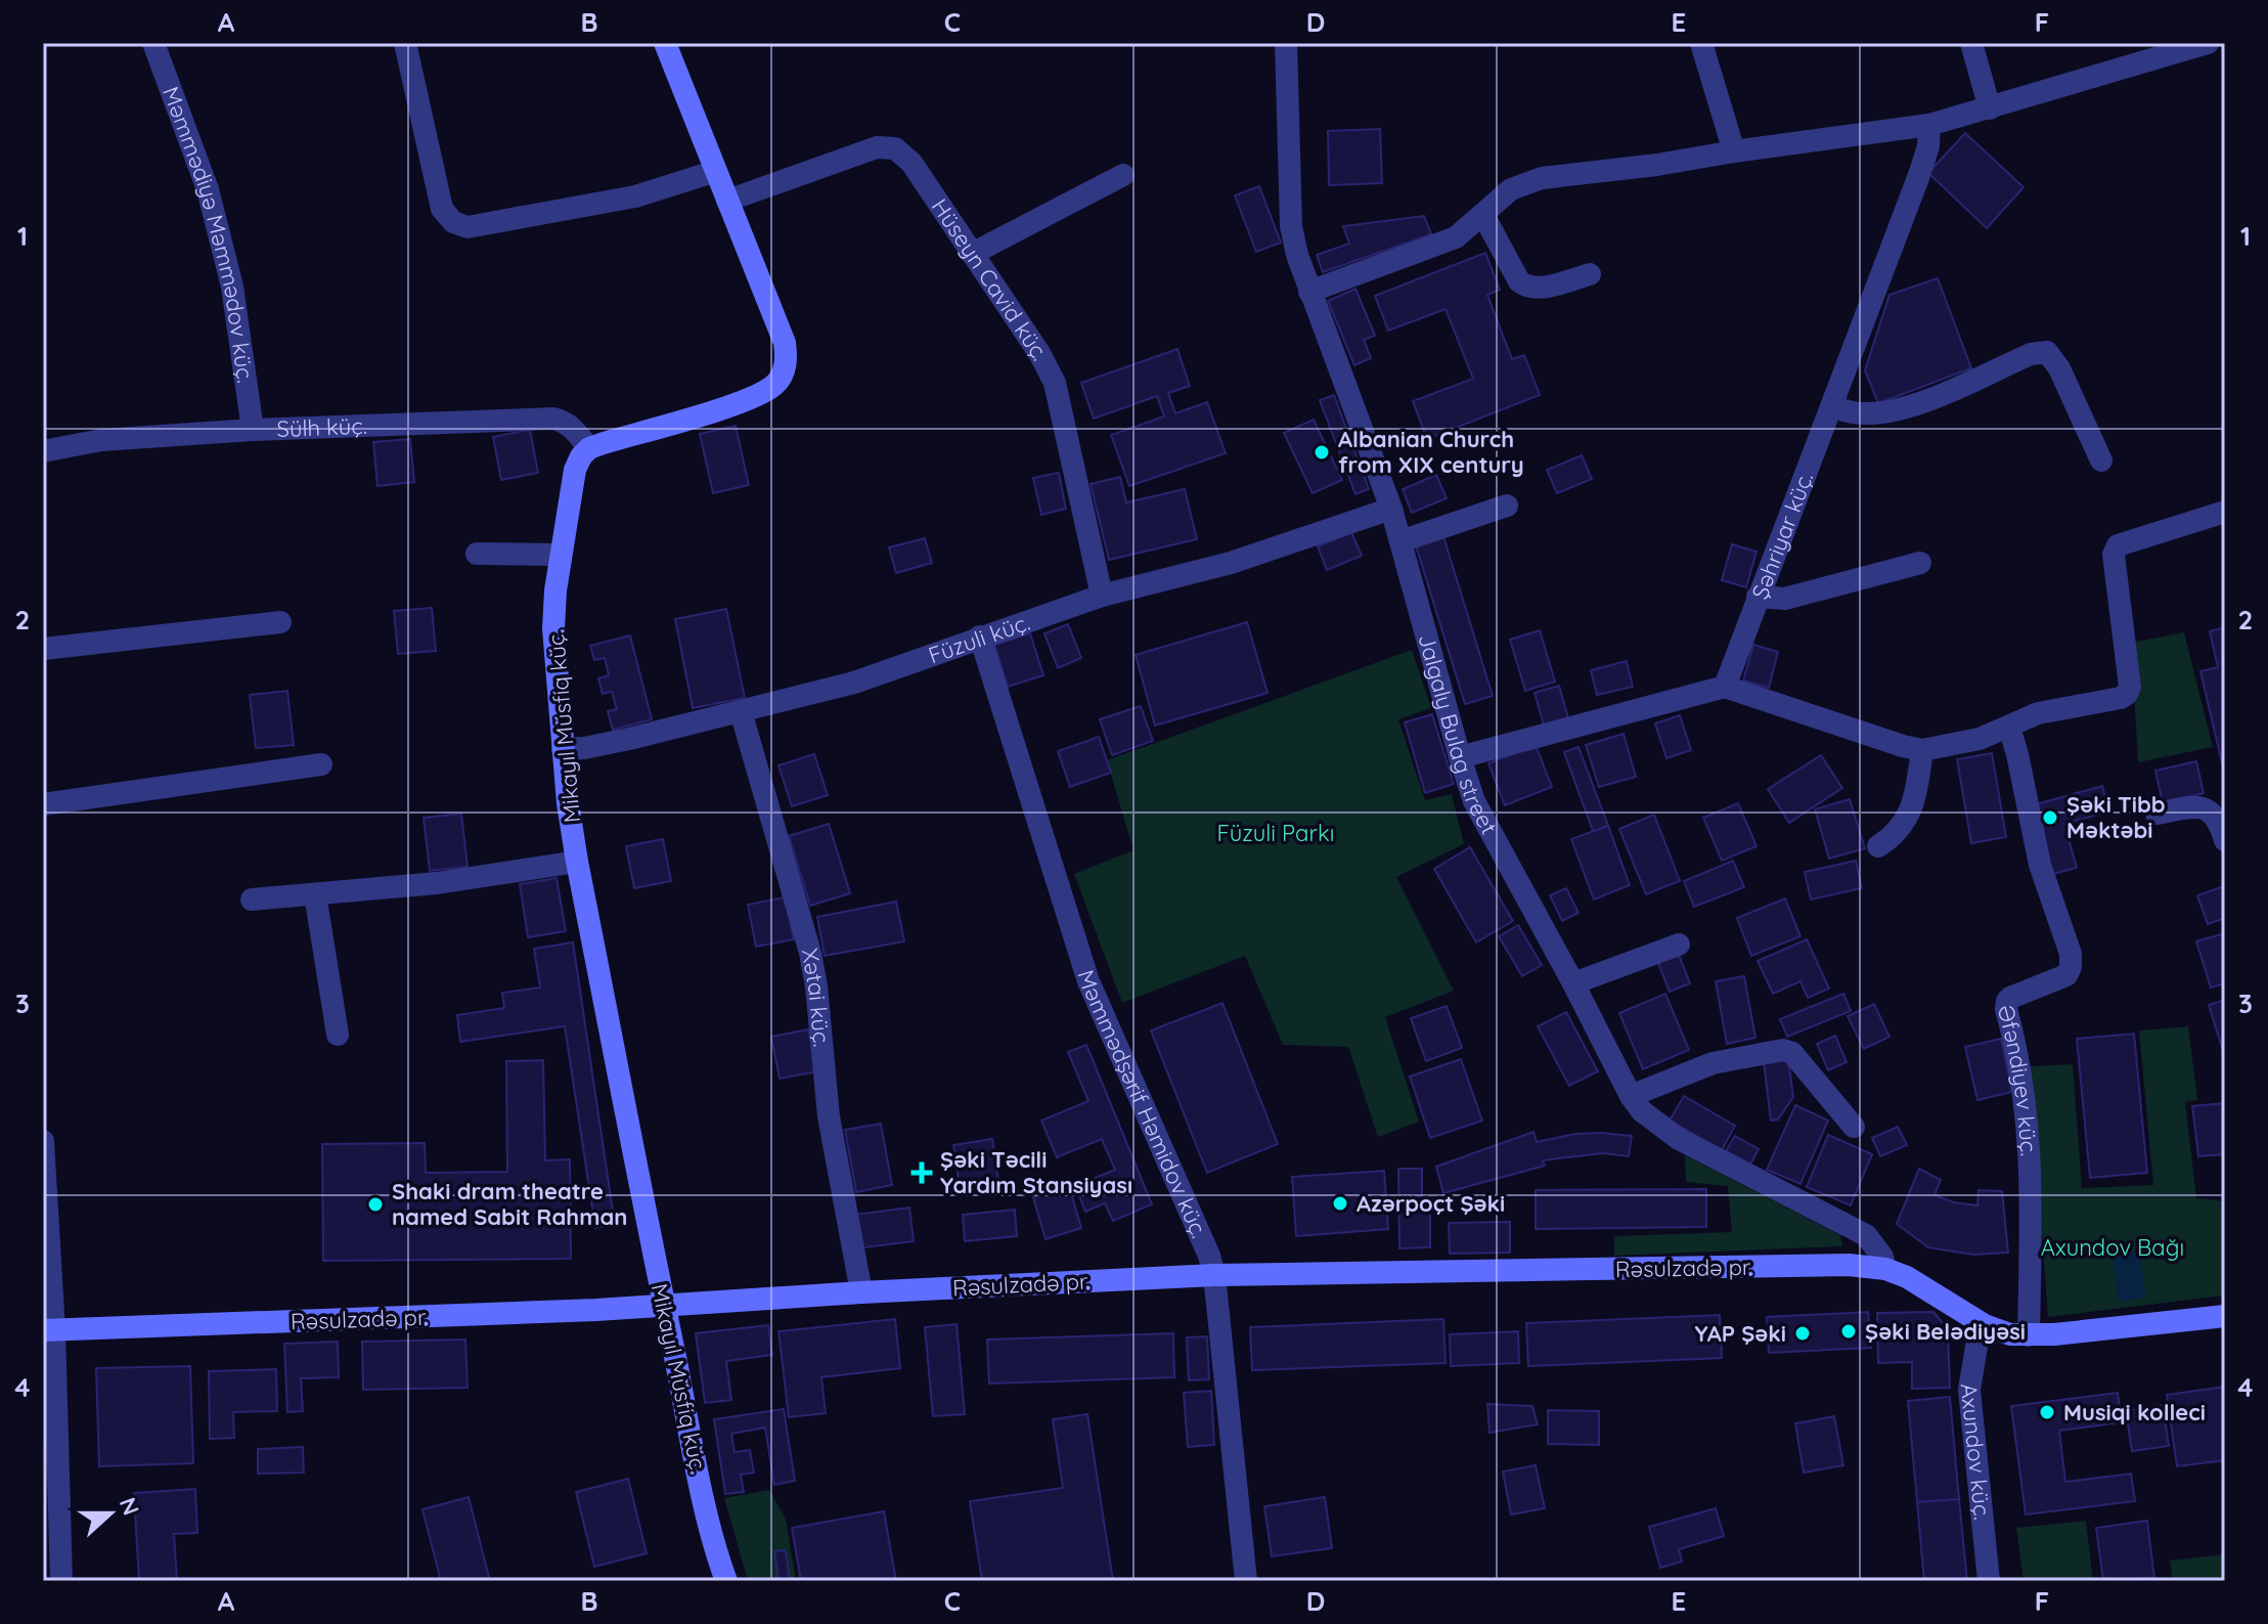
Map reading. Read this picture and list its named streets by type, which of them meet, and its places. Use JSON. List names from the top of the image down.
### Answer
{
  "streets": {
    "main road": ["Mikayıl Müsfiq küç.", "Rəsulzadə pr."],
    "street": [
      "Məmmədiyə Məmmədov küç.",
      "Hüseyn Cavid küç.",
      "Sülh küç.",
      "Şəhriyar küç.",
      "Füzuli küç.",
      "Jalgaly Bulag street",
      "Xətai küç.",
      "Əfəndiyev küç.",
      "Məmmədşərif Həmidov küç.",
      "Axundov küç."
    ]
  },
  "crossings": [
    ["Məmmədiyə Məmmədov küç.", "Sülh küç."],
    ["Hüseyn Cavid küç.", "Füzuli küç."],
    ["Sülh küç.", "Mikayıl Müsfiq küç."],
    ["Füzuli küç.", "Mikayıl Müsfiq küç."],
    ["Füzuli küç.", "Jalgaly Bulag street"],
    ["Füzuli küç.", "Xətai küç."],
    ["Füzuli küç.", "Məmmədşərif Həmidov küç."],
    ["Mikayıl Müsfiq küç.", "Rəsulzadə pr."],
    ["Jalgaly Bulag street", "Rəsulzadə pr."],
    ["Xətai küç.", "Rəsulzadə pr."],
    ["Əfəndiyev küç.", "Rəsulzadə pr."],
    ["Məmmədşərif Həmidov küç.", "Rəsulzadə pr."],
    ["Rəsulzadə pr.", "Axundov küç."]
  ],
  "parks": ["Füzuli Parkı", "Axundov Bağı"],
  "places": {
    "other": [
      "Albanian Church from XIX century",
      "Şəki Tibb Məktəbi",
      "Azərpoçt Şəki",
      "Shaki dram theatre named Sabit Rahman",
      "Şəki Belədiyəsi",
      "YAP Şəki",
      "Musiqi kolleci"
    ],
    "health": ["Şəki Təcili Yardım Stansiyası"]
  },
  "north": "right",
  "grid": {
    "columns": [
      "A",
      "B",
      "C",
      "D",
      "E",
      "F"
    ],
    "rows": [
      "1",
      "2",
      "3",
      "4"
    ]
  }
}
